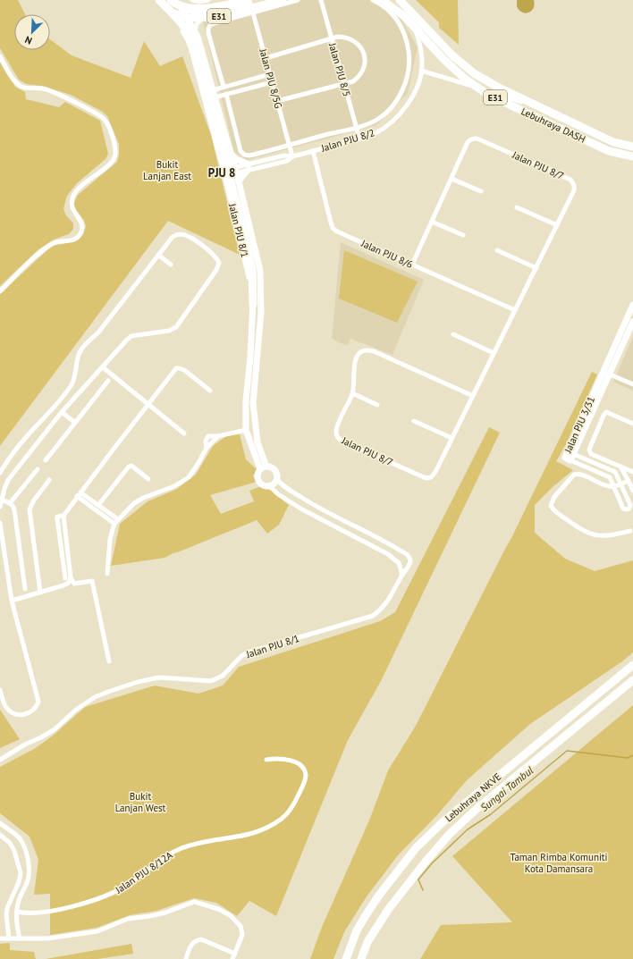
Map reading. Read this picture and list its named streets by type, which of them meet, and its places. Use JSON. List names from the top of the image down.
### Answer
{
  "streets": {
    "highway": ["E31", "Lebuhraya DASH", "Lebuhraya NKVE"],
    "main road": ["Jalan PJU 8/1", "Jalan PJU 3/31"],
    "street": [
      "Jalan PJU 8/5",
      "Jalan PJU 8/5G",
      "Jalan PJU 8/2",
      "Jalan PJU 8/7",
      "Jalan PJU 8/6",
      "Jalan PJU 8/12A"
    ]
  },
  "crossings": [
    ["E31", "Jalan PJU 8/5G"],
    ["Jalan PJU 8/5", "Jalan PJU 8/2"],
    ["Jalan PJU 8/5G", "Jalan PJU 8/2"],
    ["Jalan PJU 8/2", "Jalan PJU 8/1"],
    ["Jalan PJU 8/2", "Jalan PJU 8/6"],
    ["Jalan PJU 8/7", "Jalan PJU 8/6"]
  ],
  "districts": ["PJU 8"],
  "water": ["Sungai Tambul"],
  "parks": ["Bukit Lanjan East", "Bukit Lanjan West", "Taman Rimba Komuniti Kota Damansara"],
  "north": "bottom left"
}
